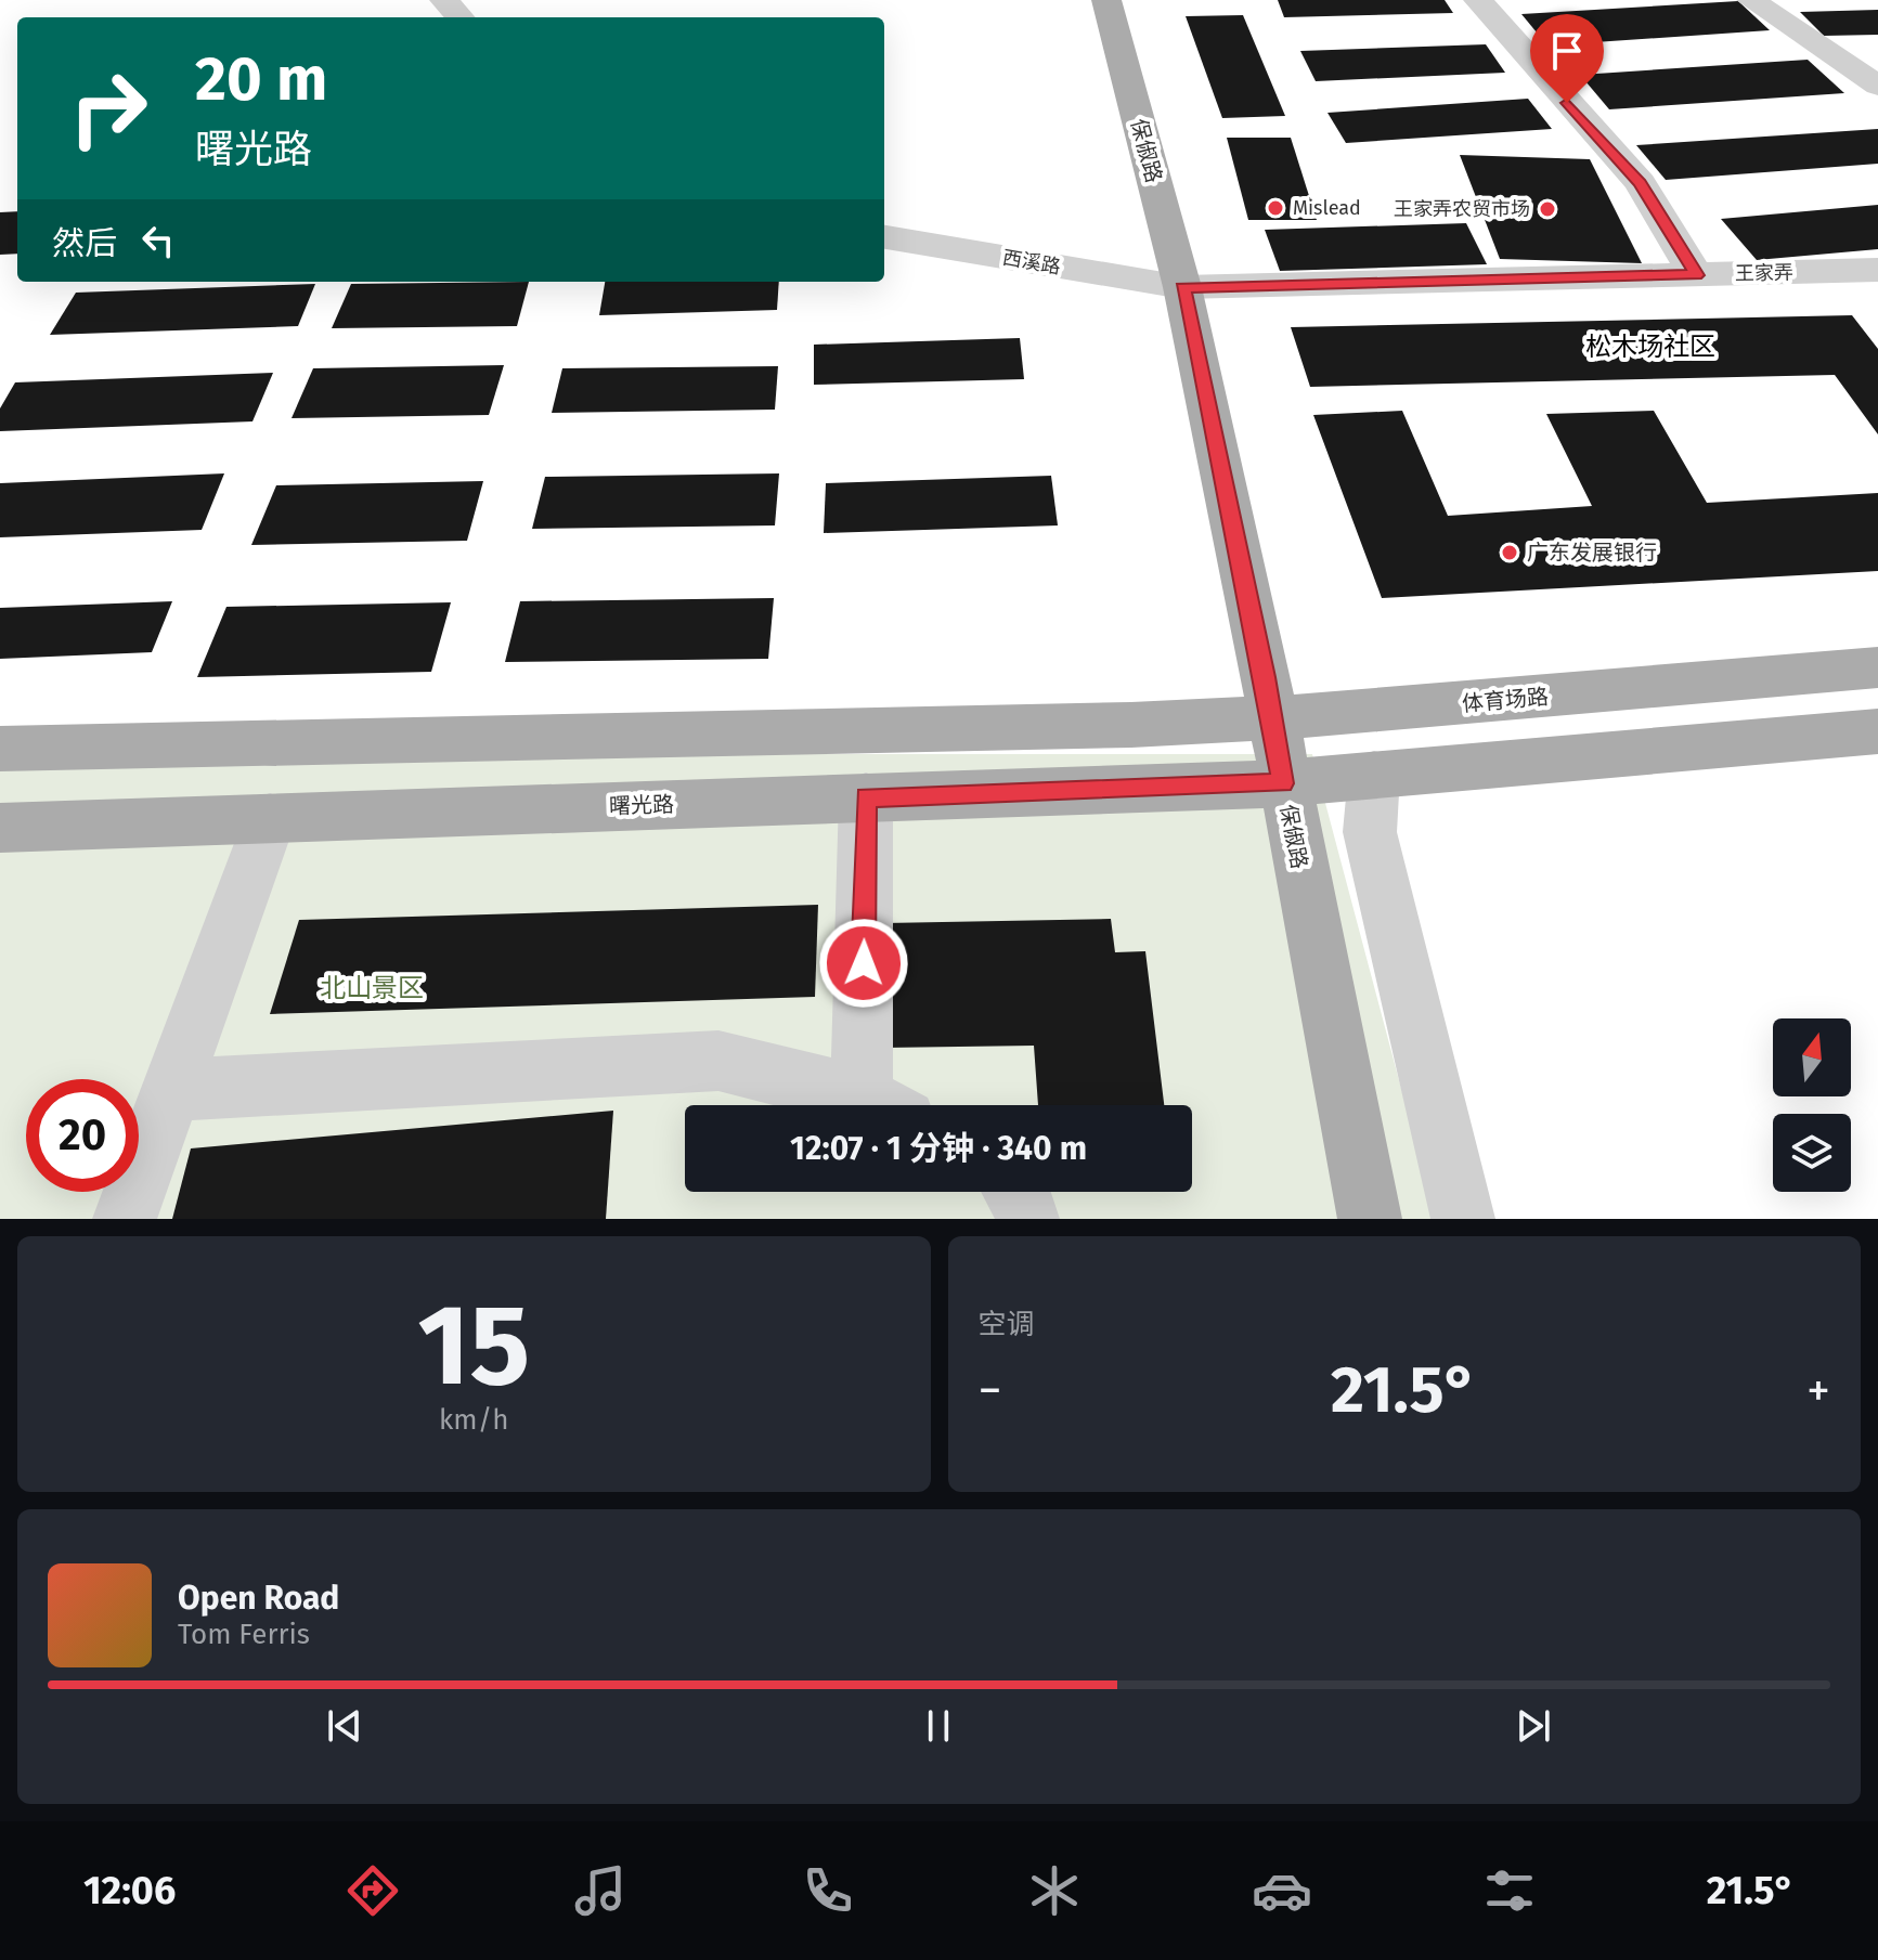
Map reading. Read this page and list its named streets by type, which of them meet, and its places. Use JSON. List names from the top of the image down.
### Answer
{
  "streets": {
    "main road": ["保俶路", "体育场路", "曙光路"],
    "street": ["西溪路", "王家弄"]
  },
  "crossings": [
    ["保俶路", "西溪路"],
    ["保俶路", "王家弄"],
    ["保俶路", "体育场路"],
    ["保俶路", "曙光路"],
    ["西溪路", "王家弄"]
  ],
  "districts": ["松木场社区"],
  "parks": ["北山景区"],
  "places": ["Mislead", "王家弄农贸市场", "广东发展银行"],
  "north": "top",
  "page": {
    "turn": ["20 m", "曙光路"],
    "then": "然后",
    "limit": "20",
    "trip": "12:07 · 1 分钟 · 340 m",
    "tile": [
      ["15", "km/h"],
      "空调"
    ],
    "heat": ["−", "21.5°", "+"],
    "song": ["Open Road", "Tom Ferris"],
    "tabs": ["12:06", "21.5°"]
  }
}
